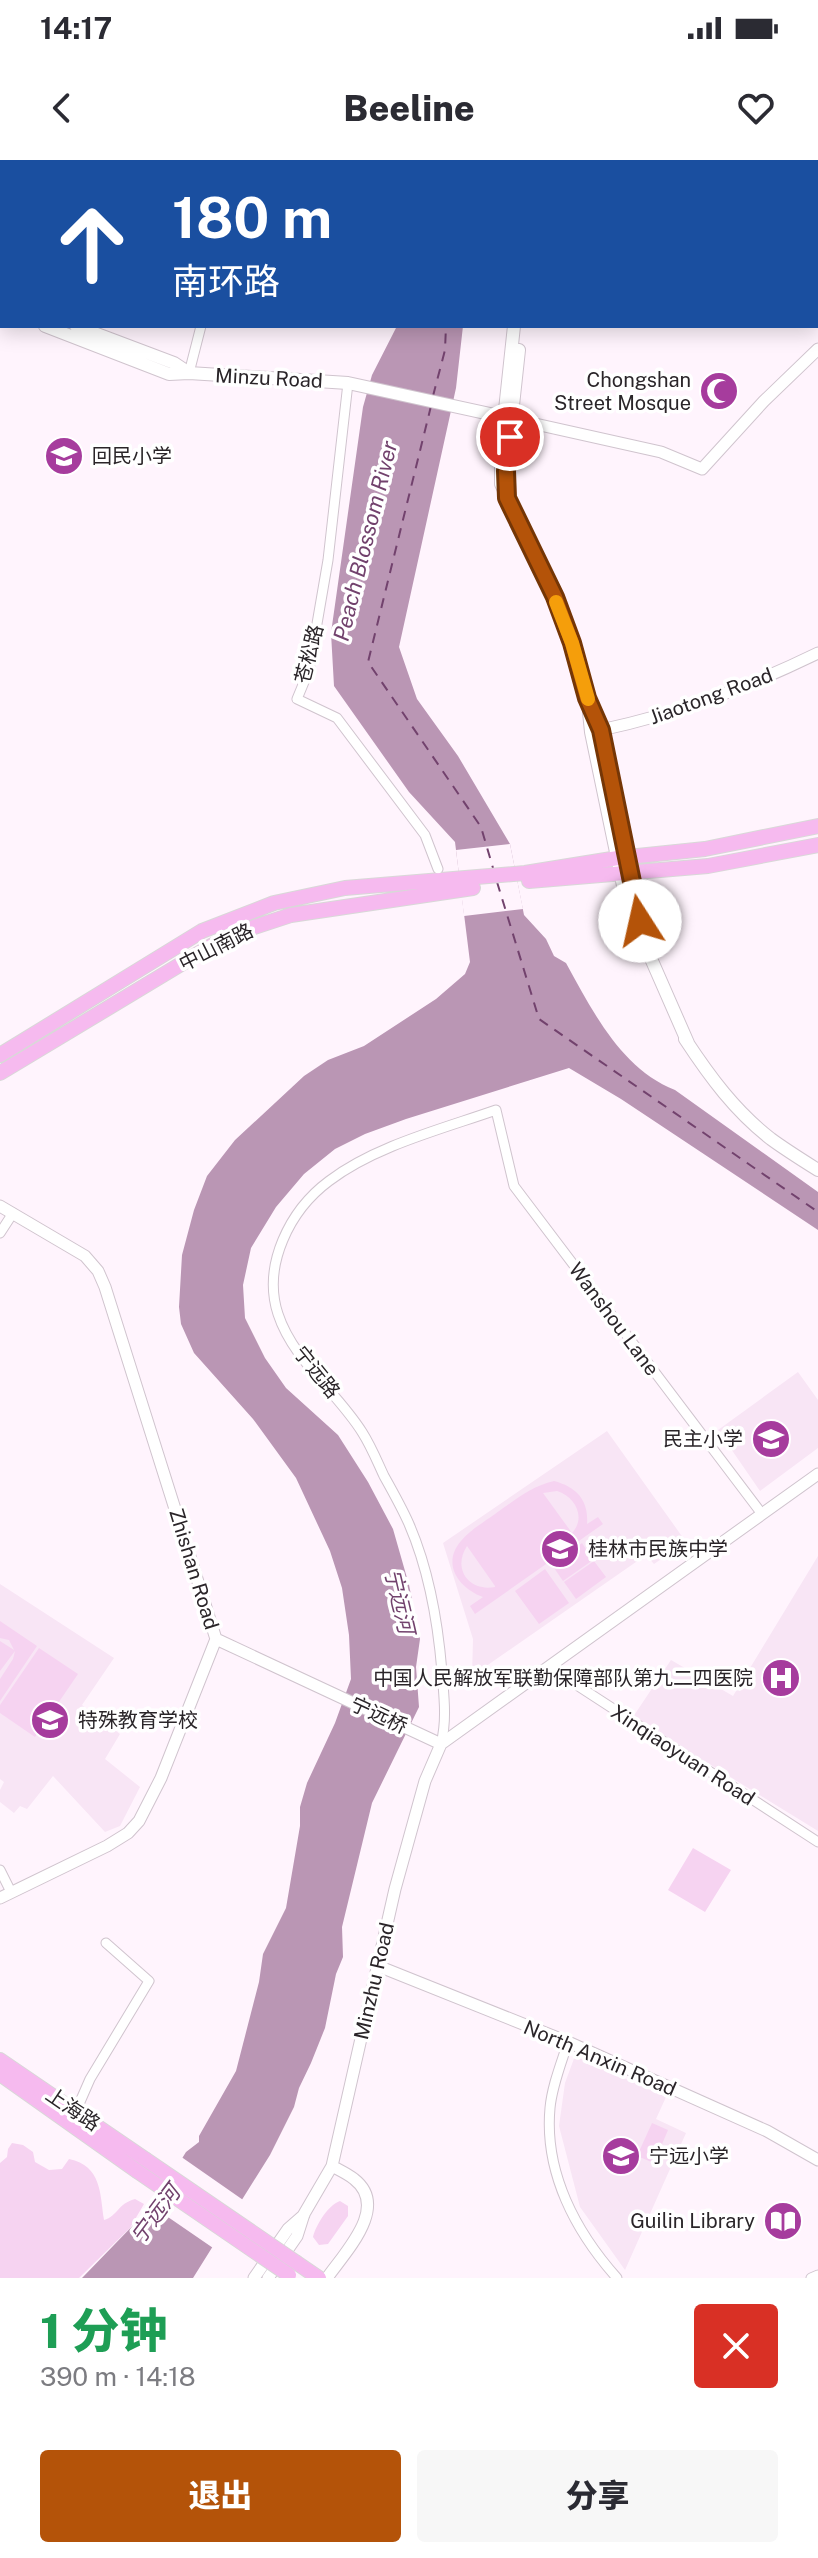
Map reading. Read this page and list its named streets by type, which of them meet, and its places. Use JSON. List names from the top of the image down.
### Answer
{
  "streets": {
    "highway": ["中山南路", "上海路"],
    "main road": ["Minzu Road"],
    "street": [
      "苍松路",
      "Jiaotong Road",
      "Wanshou Lane",
      "宁远路",
      "Zhishan Road",
      "宁远桥",
      "Xinqiaoyuan Road",
      "Minzhu Road",
      "North Anxin Road"
    ]
  },
  "crossings": [
    ["Minzu Road", "苍松路"],
    ["Wanshou Lane", "宁远路"],
    ["宁远路", "宁远桥"],
    ["宁远路", "Minzhu Road"],
    ["Zhishan Road", "宁远桥"],
    ["宁远桥", "Minzhu Road"],
    ["Minzhu Road", "North Anxin Road"]
  ],
  "water": ["Peach Blossom River", "宁远河"],
  "places": {
    "mosque": ["Chongshan Street Mosque"],
    "school or university": [
      "回民小学",
      "民主小学",
      "桂林市民族中学",
      "特殊教育学校",
      "宁远小学"
    ],
    "hospital": ["中国人民解放军联勤保障部队第九二四医院"],
    "library": ["Guilin Library"]
  },
  "page": {
    "status": "14:17",
    "header": "Beeline",
    "turn": ["180 m", "南环路"],
    "heading": ["1 分钟", "390 m · 14:18"],
    "buttons": ["退出", "分享"]
  }
}
